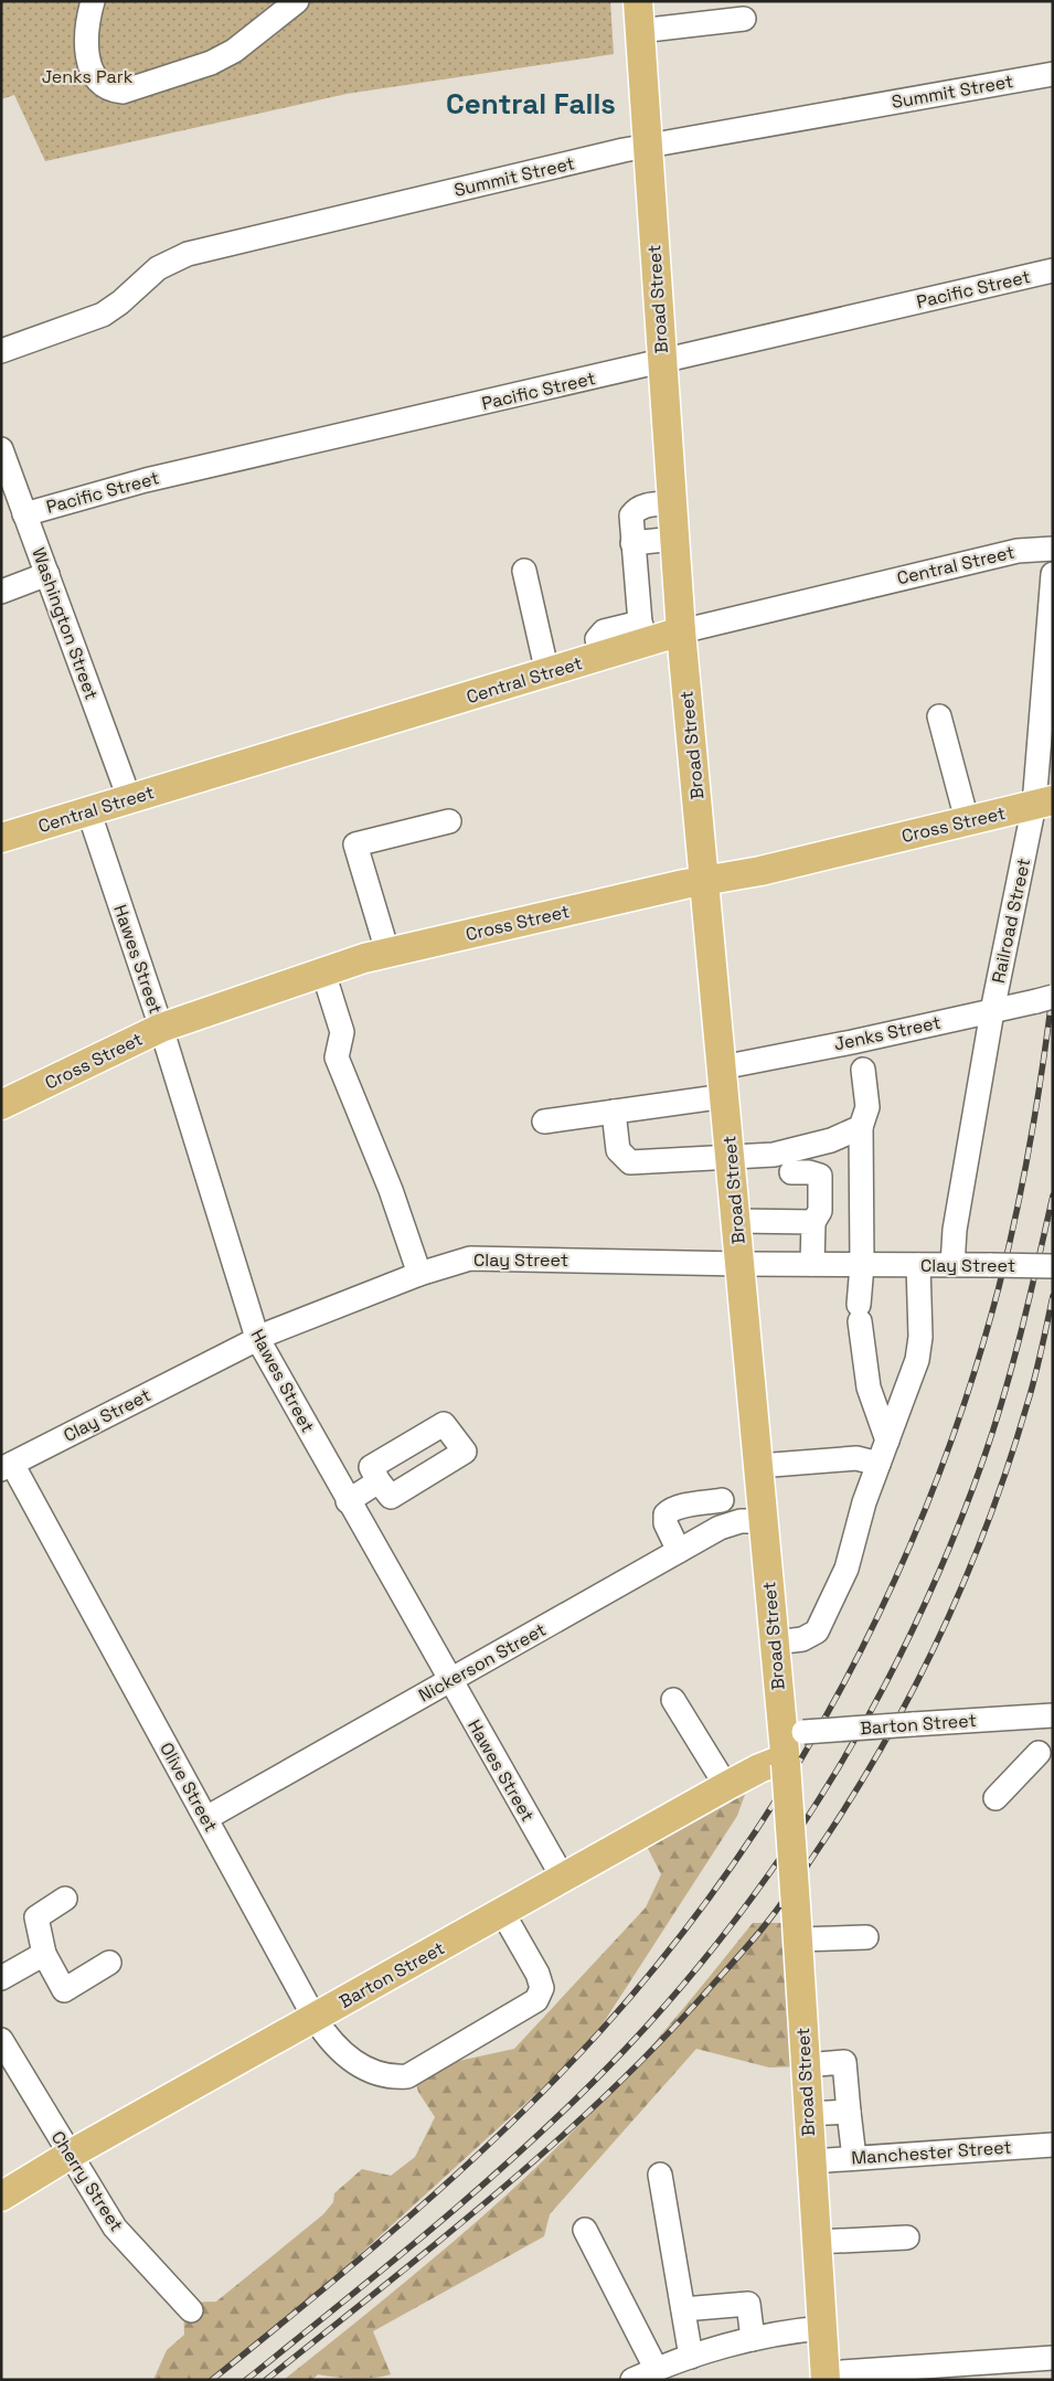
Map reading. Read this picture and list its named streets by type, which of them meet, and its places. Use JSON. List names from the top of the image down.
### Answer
{
  "streets": {
    "main road": [
      "Broad Street",
      "Central Street",
      "Cross Street",
      "Barton Street"
    ],
    "street": [
      "Summit Street",
      "Pacific Street",
      "Washington Street",
      "Railroad Street",
      "Hawes Street",
      "Jenks Street",
      "Clay Street",
      "Nickerson Street",
      "Olive Street",
      "Manchester Street",
      "Cherry Street"
    ]
  },
  "crossings": [
    ["Summit Street", "Broad Street"],
    ["Pacific Street", "Broad Street"],
    ["Pacific Street", "Washington Street"],
    ["Broad Street", "Central Street"],
    ["Broad Street", "Cross Street"],
    ["Broad Street", "Jenks Street"],
    ["Broad Street", "Clay Street"],
    ["Broad Street", "Nickerson Street"],
    ["Broad Street", "Barton Street"],
    ["Broad Street", "Manchester Street"],
    ["Central Street", "Washington Street"],
    ["Central Street", "Hawes Street"],
    ["Cross Street", "Railroad Street"],
    ["Cross Street", "Hawes Street"],
    ["Railroad Street", "Jenks Street"],
    ["Railroad Street", "Clay Street"],
    ["Hawes Street", "Clay Street"],
    ["Hawes Street", "Nickerson Street"],
    ["Hawes Street", "Barton Street"],
    ["Clay Street", "Olive Street"],
    ["Nickerson Street", "Olive Street"],
    ["Barton Street", "Olive Street"],
    ["Barton Street", "Cherry Street"]
  ],
  "districts": ["Central Falls"],
  "parks": ["Jenks Park"]
}
